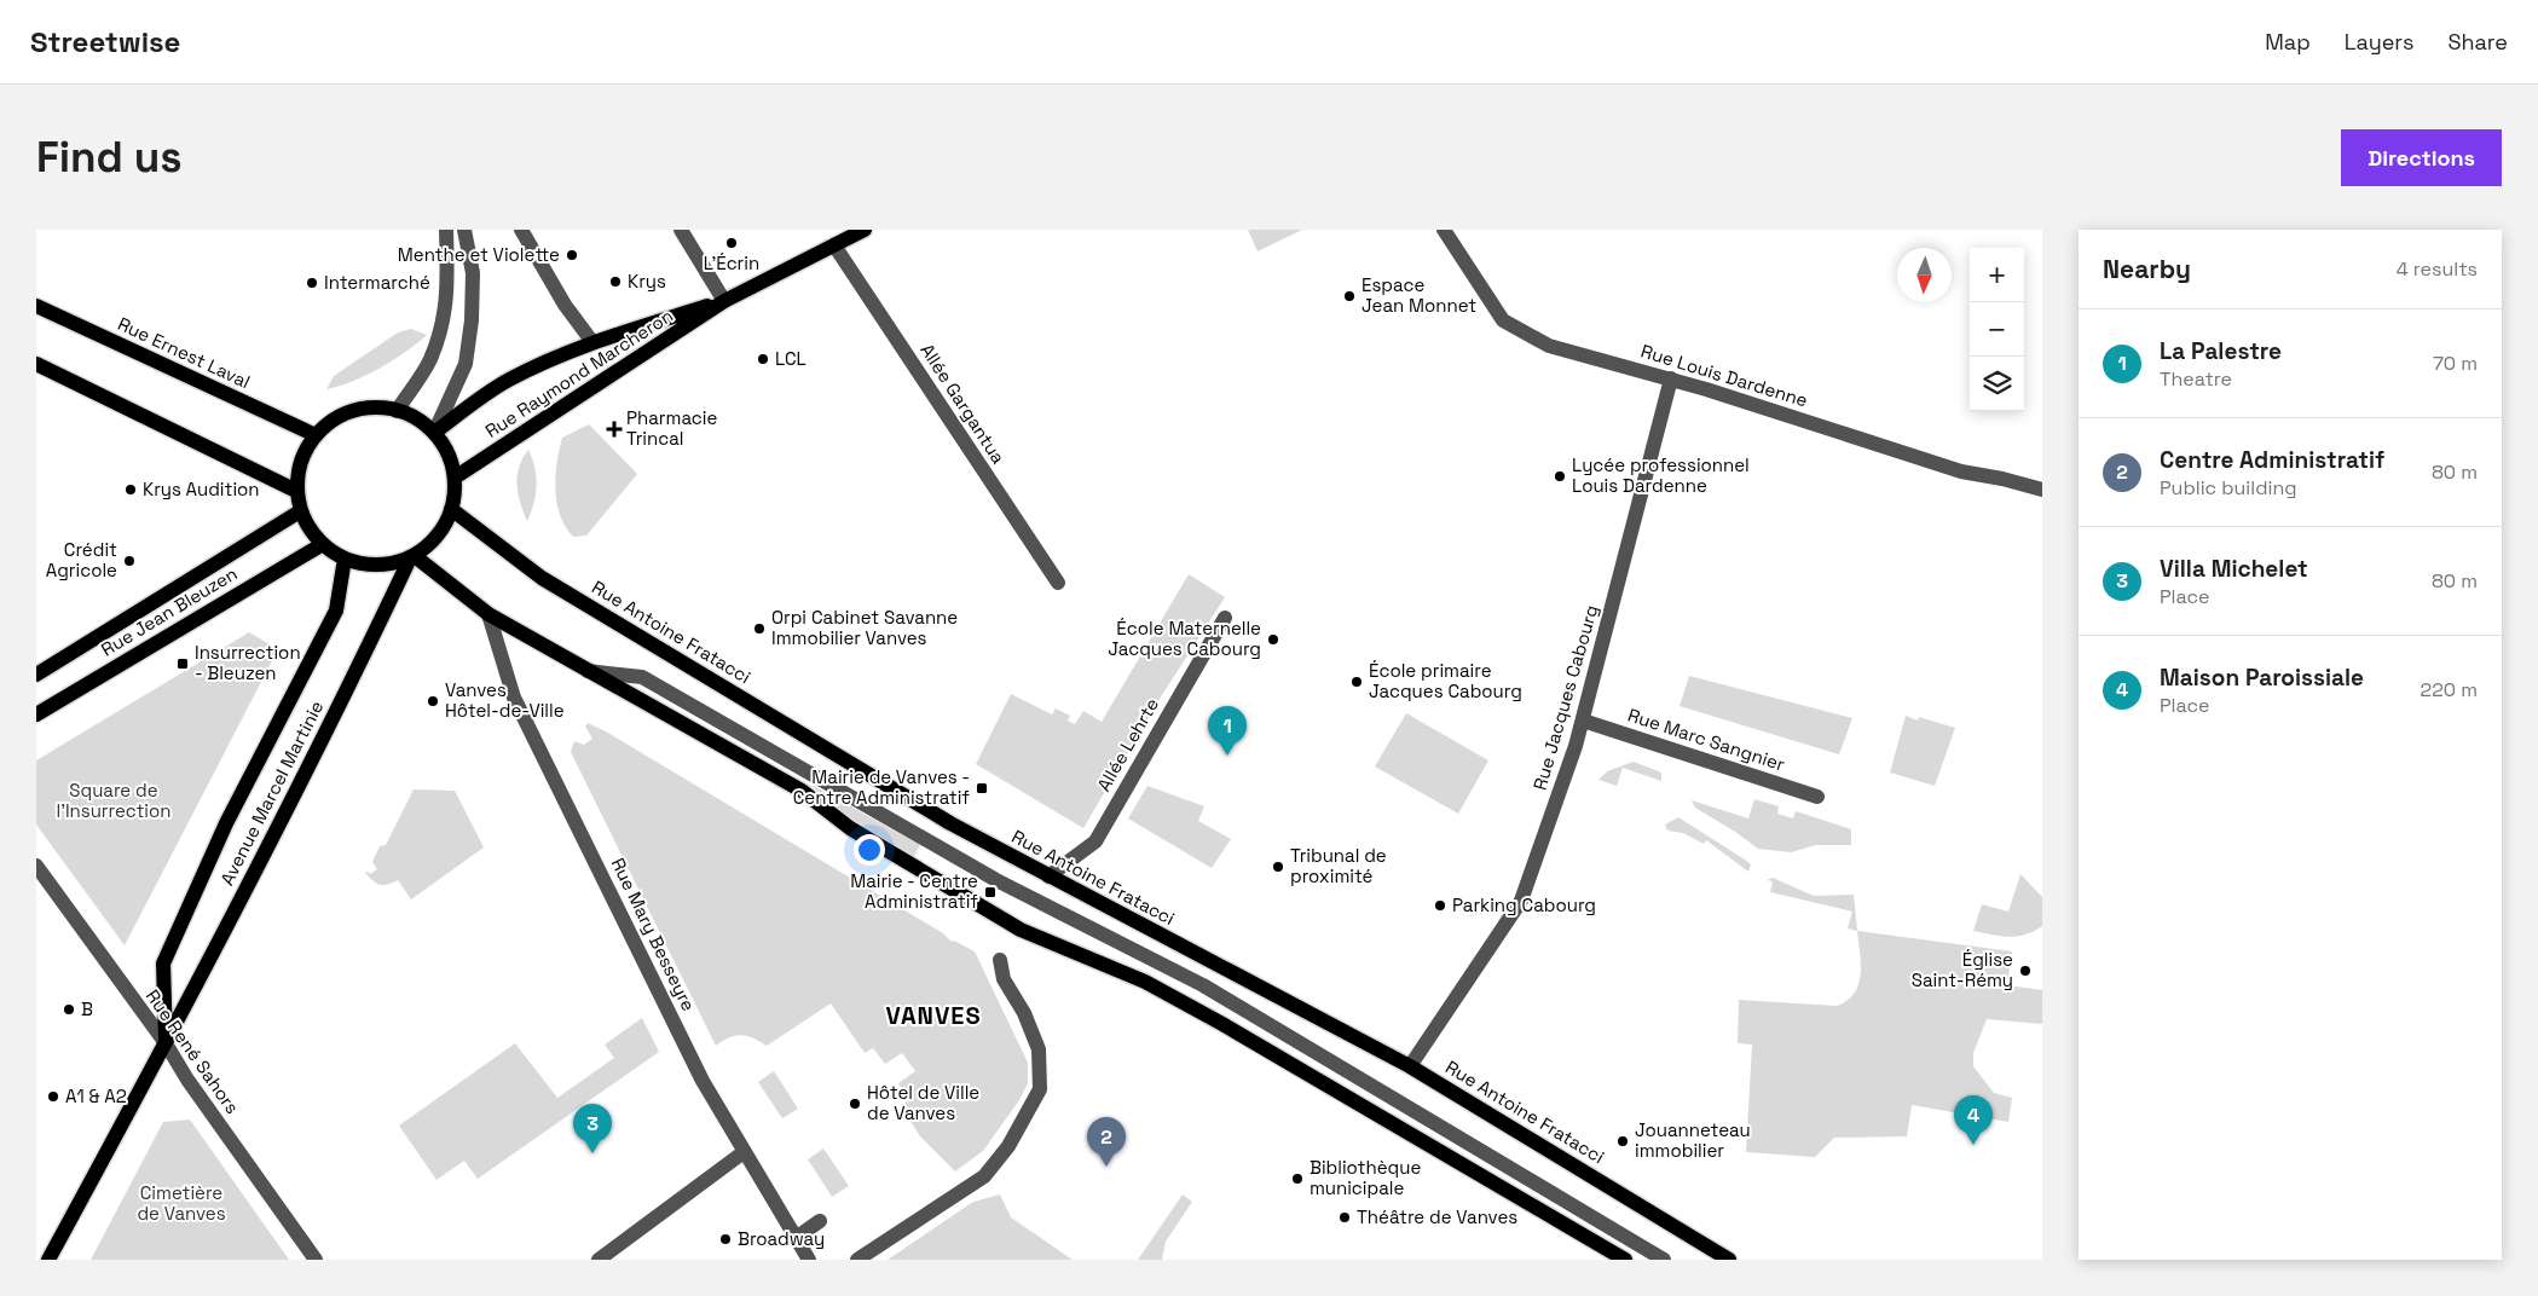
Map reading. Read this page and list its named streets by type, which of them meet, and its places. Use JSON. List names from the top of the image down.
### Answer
{
  "streets": {
    "main road": [
      "Rue Ernest Laval",
      "Rue Raymond Marcheron",
      "Rue Jean Bleuzen",
      "Rue Antoine Fratacci",
      "Avenue Marcel Martinie"
    ],
    "street": [
      "Rue Louis Dardenne",
      "Allée Gargantua",
      "Rue Jacques Cabourg",
      "Rue Marc Sangnier",
      "Allée Lehrte",
      "Rue Mary Besseyre",
      "Rue René Sahors"
    ]
  },
  "crossings": [
    ["Rue Ernest Laval", "Rue Raymond Marcheron"],
    ["Rue Ernest Laval", "Rue Jean Bleuzen"],
    ["Rue Ernest Laval", "Rue Antoine Fratacci"],
    ["Rue Ernest Laval", "Avenue Marcel Martinie"],
    ["Rue Raymond Marcheron", "Allée Gargantua"],
    ["Rue Raymond Marcheron", "Rue Jean Bleuzen"],
    ["Rue Raymond Marcheron", "Rue Antoine Fratacci"],
    ["Rue Raymond Marcheron", "Avenue Marcel Martinie"],
    ["Rue Louis Dardenne", "Rue Jacques Cabourg"],
    ["Rue Jean Bleuzen", "Rue Antoine Fratacci"],
    ["Rue Jean Bleuzen", "Avenue Marcel Martinie"],
    ["Rue Antoine Fratacci", "Rue Jacques Cabourg"],
    ["Rue Antoine Fratacci", "Allée Lehrte"],
    ["Rue Antoine Fratacci", "Avenue Marcel Martinie"],
    ["Rue Jacques Cabourg", "Rue Marc Sangnier"],
    ["Avenue Marcel Martinie", "Rue René Sahors"]
  ],
  "districts": ["VANVES"],
  "parks": ["Square de l'Insurrection", "Cimetière de Vanves"],
  "places": {
    "other": [
      "L'Écrin",
      "Menthe et Violette",
      "Krys",
      "Intermarché",
      "Espace Jean Monnet",
      "LCL",
      "Lycée professionnel Louis Dardenne",
      "Krys Audition",
      "Crédit Agricole",
      "Orpi Cabinet Savanne Immobilier Vanves",
      "École Maternelle Jacques Cabourg",
      "École primaire Jacques Cabourg",
      "Vanves Hôtel-de-Ville",
      "Tribunal de proximité",
      "Parking Cabourg",
      "Église Saint-Rémy",
      "B",
      "A1 & A2",
      "Hôtel de Ville de Vanves",
      "Jouanneteau immobilier",
      "Bibliothèque municipale",
      "Théâtre de Vanves",
      "Broadway"
    ],
    "health": ["Pharmacie Trincal"],
    "transit": ["Insurrection - Bleuzen", "Mairie de Vanves - Centre Administratif", "Mairie - Centre Administratif"]
  },
  "north": "bottom",
  "page": {
    "header": "Streetwise",
    "nav": ["Map", "Layers", "Share"],
    "buttons": "Directions",
    "title": "Find us",
    "heading": ["Nearby", "4 results"],
    "map_buttons": ["+", "−"],
    "list": [
      {
        "mark": "1",
        "name": "La Palestre",
        "note": "Theatre",
        "value": "70 m"
      },
      {
        "mark": "2",
        "name": "Centre Administratif",
        "note": "Public building",
        "value": "80 m"
      },
      {
        "mark": "3",
        "name": "Villa Michelet",
        "note": "Place",
        "value": "80 m"
      },
      {
        "mark": "4",
        "name": "Maison Paroissiale",
        "note": "Place",
        "value": "220 m"
      }
    ],
    "pins": [
      "1",
      "4",
      "3",
      "2"
    ]
  }
}
